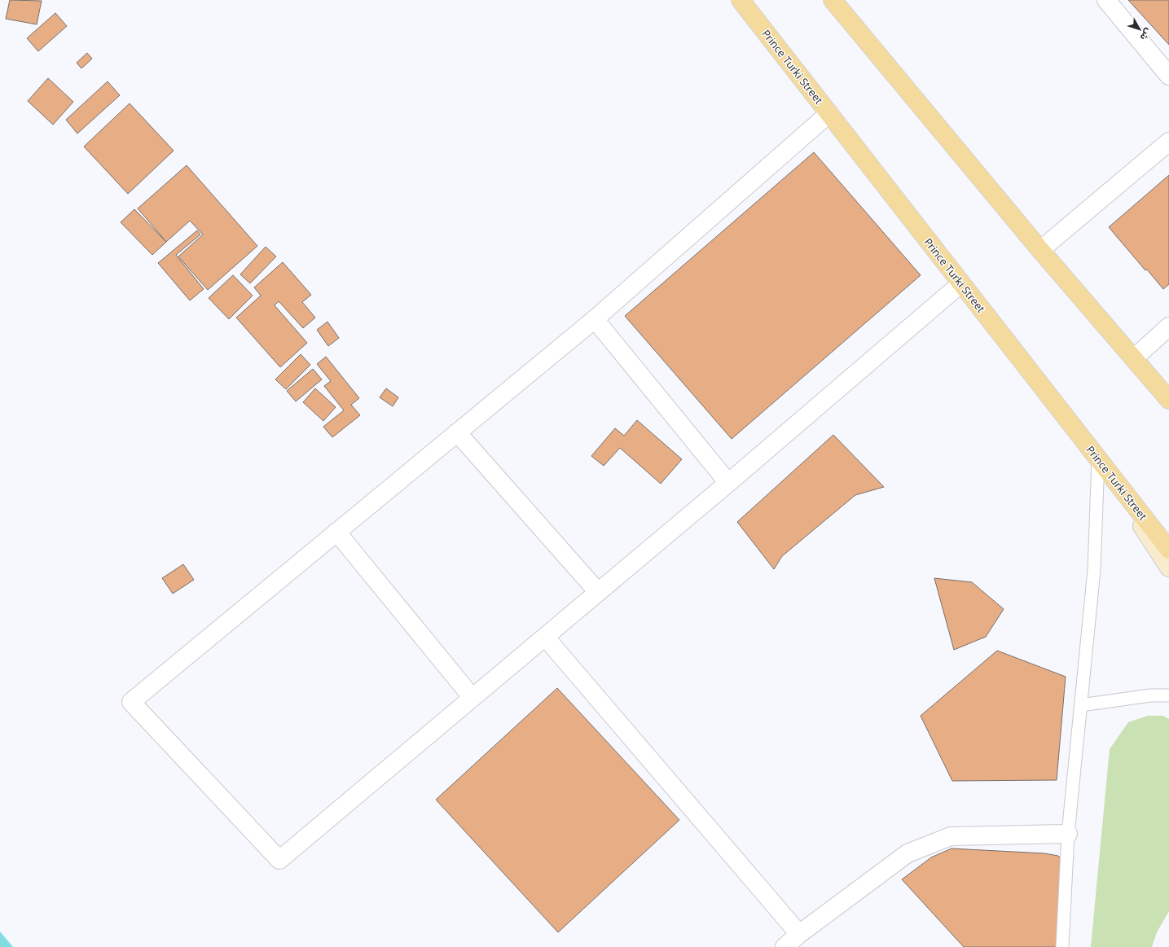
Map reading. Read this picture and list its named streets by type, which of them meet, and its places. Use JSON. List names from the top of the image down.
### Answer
{
  "streets": {
    "main road": ["Prince Turki Street"]
  },
  "north": "bottom right"
}
